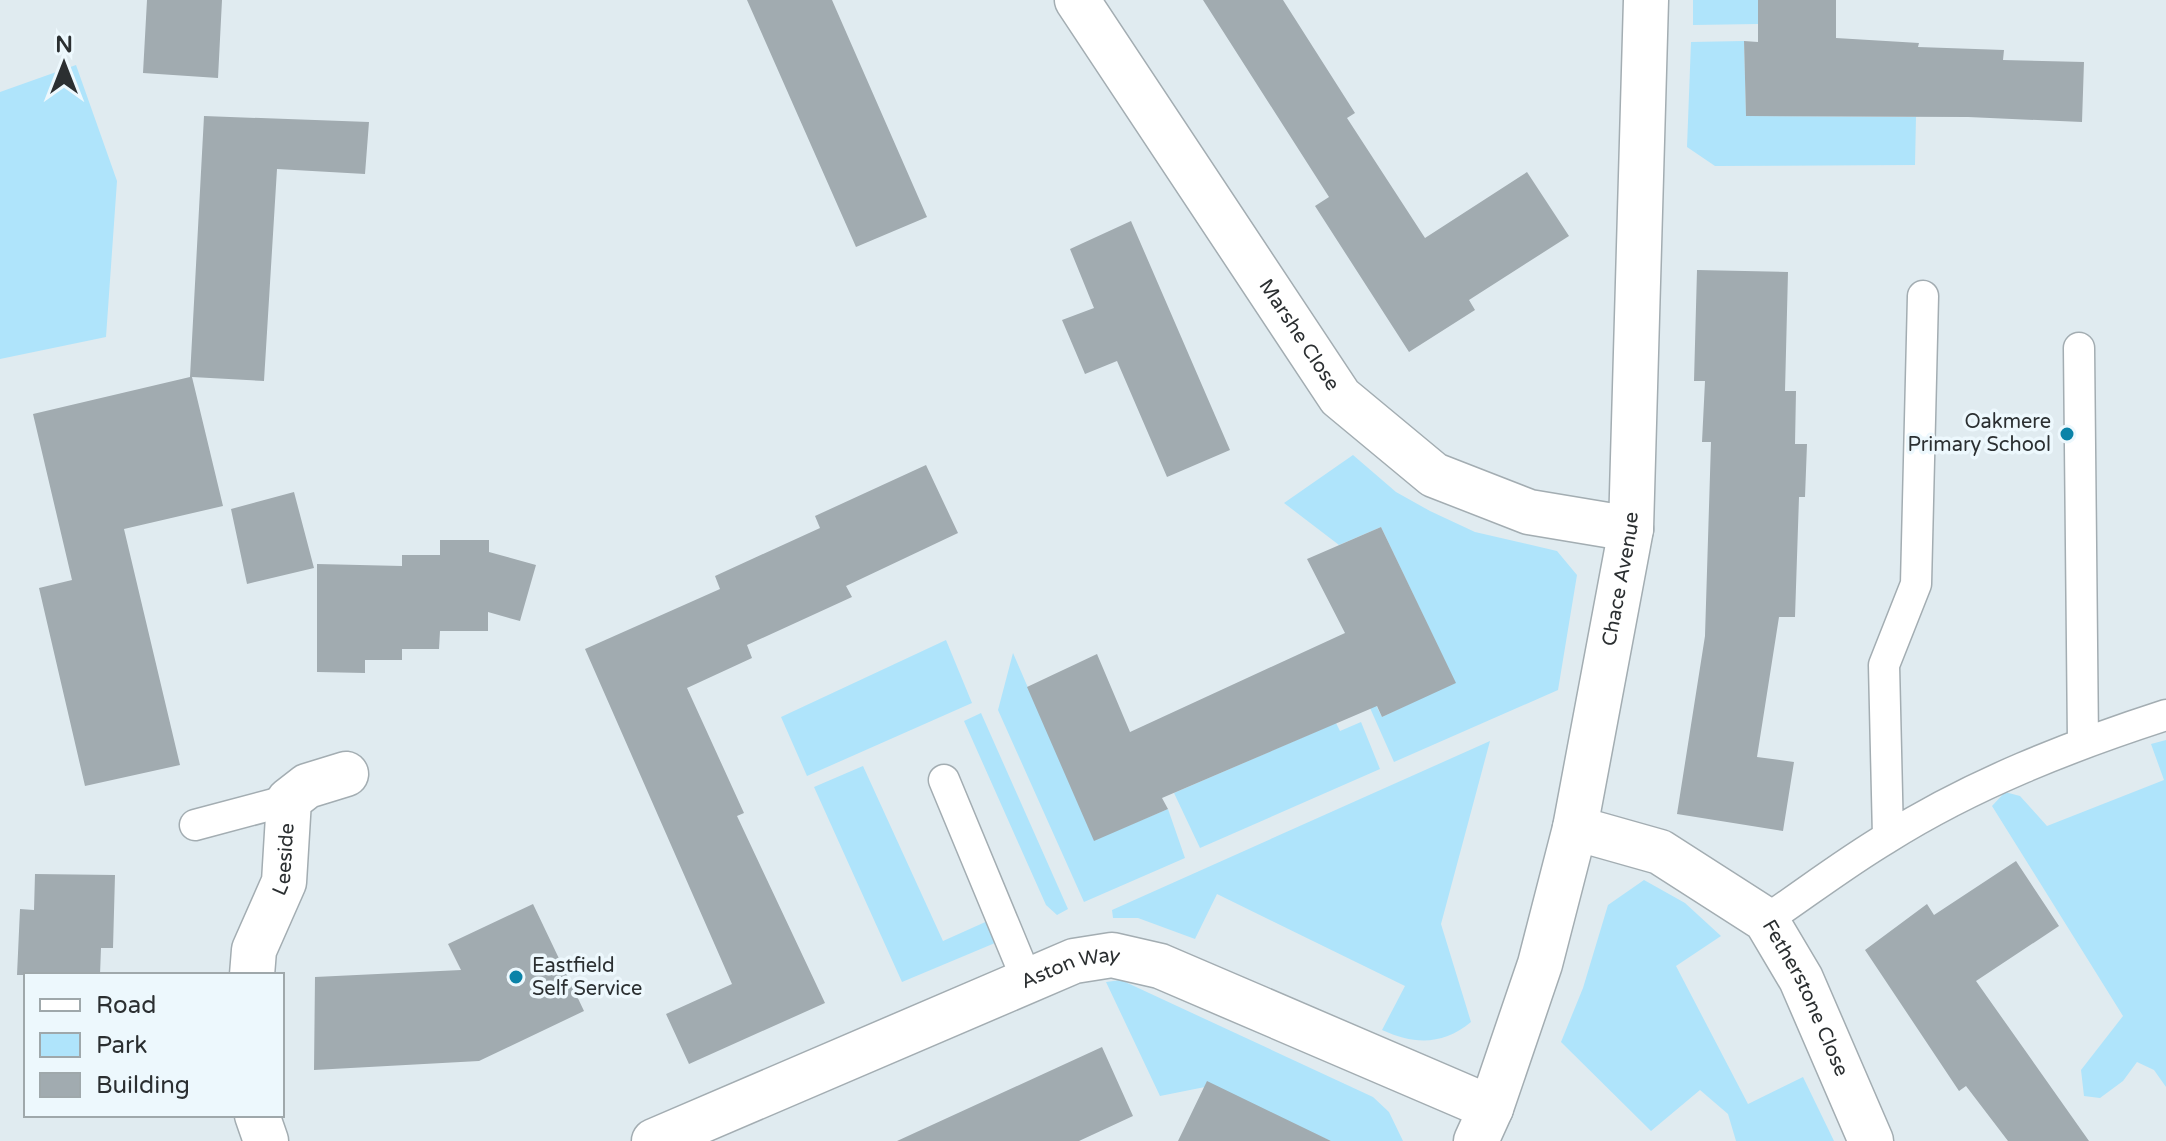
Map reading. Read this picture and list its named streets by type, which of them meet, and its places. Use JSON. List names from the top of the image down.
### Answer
{
  "streets": {
    "street": [
      "Marshe Close",
      "Chace Avenue",
      "Leeside",
      "Aston Way",
      "Fetherstone Close"
    ]
  },
  "crossings": [
    ["Marshe Close", "Chace Avenue"],
    ["Chace Avenue", "Aston Way"],
    ["Chace Avenue", "Fetherstone Close"]
  ],
  "places": ["Oakmere Primary School", "Eastfield Self Service"],
  "legend": ["Road", "Park", "Building"],
  "north": "top"
}
